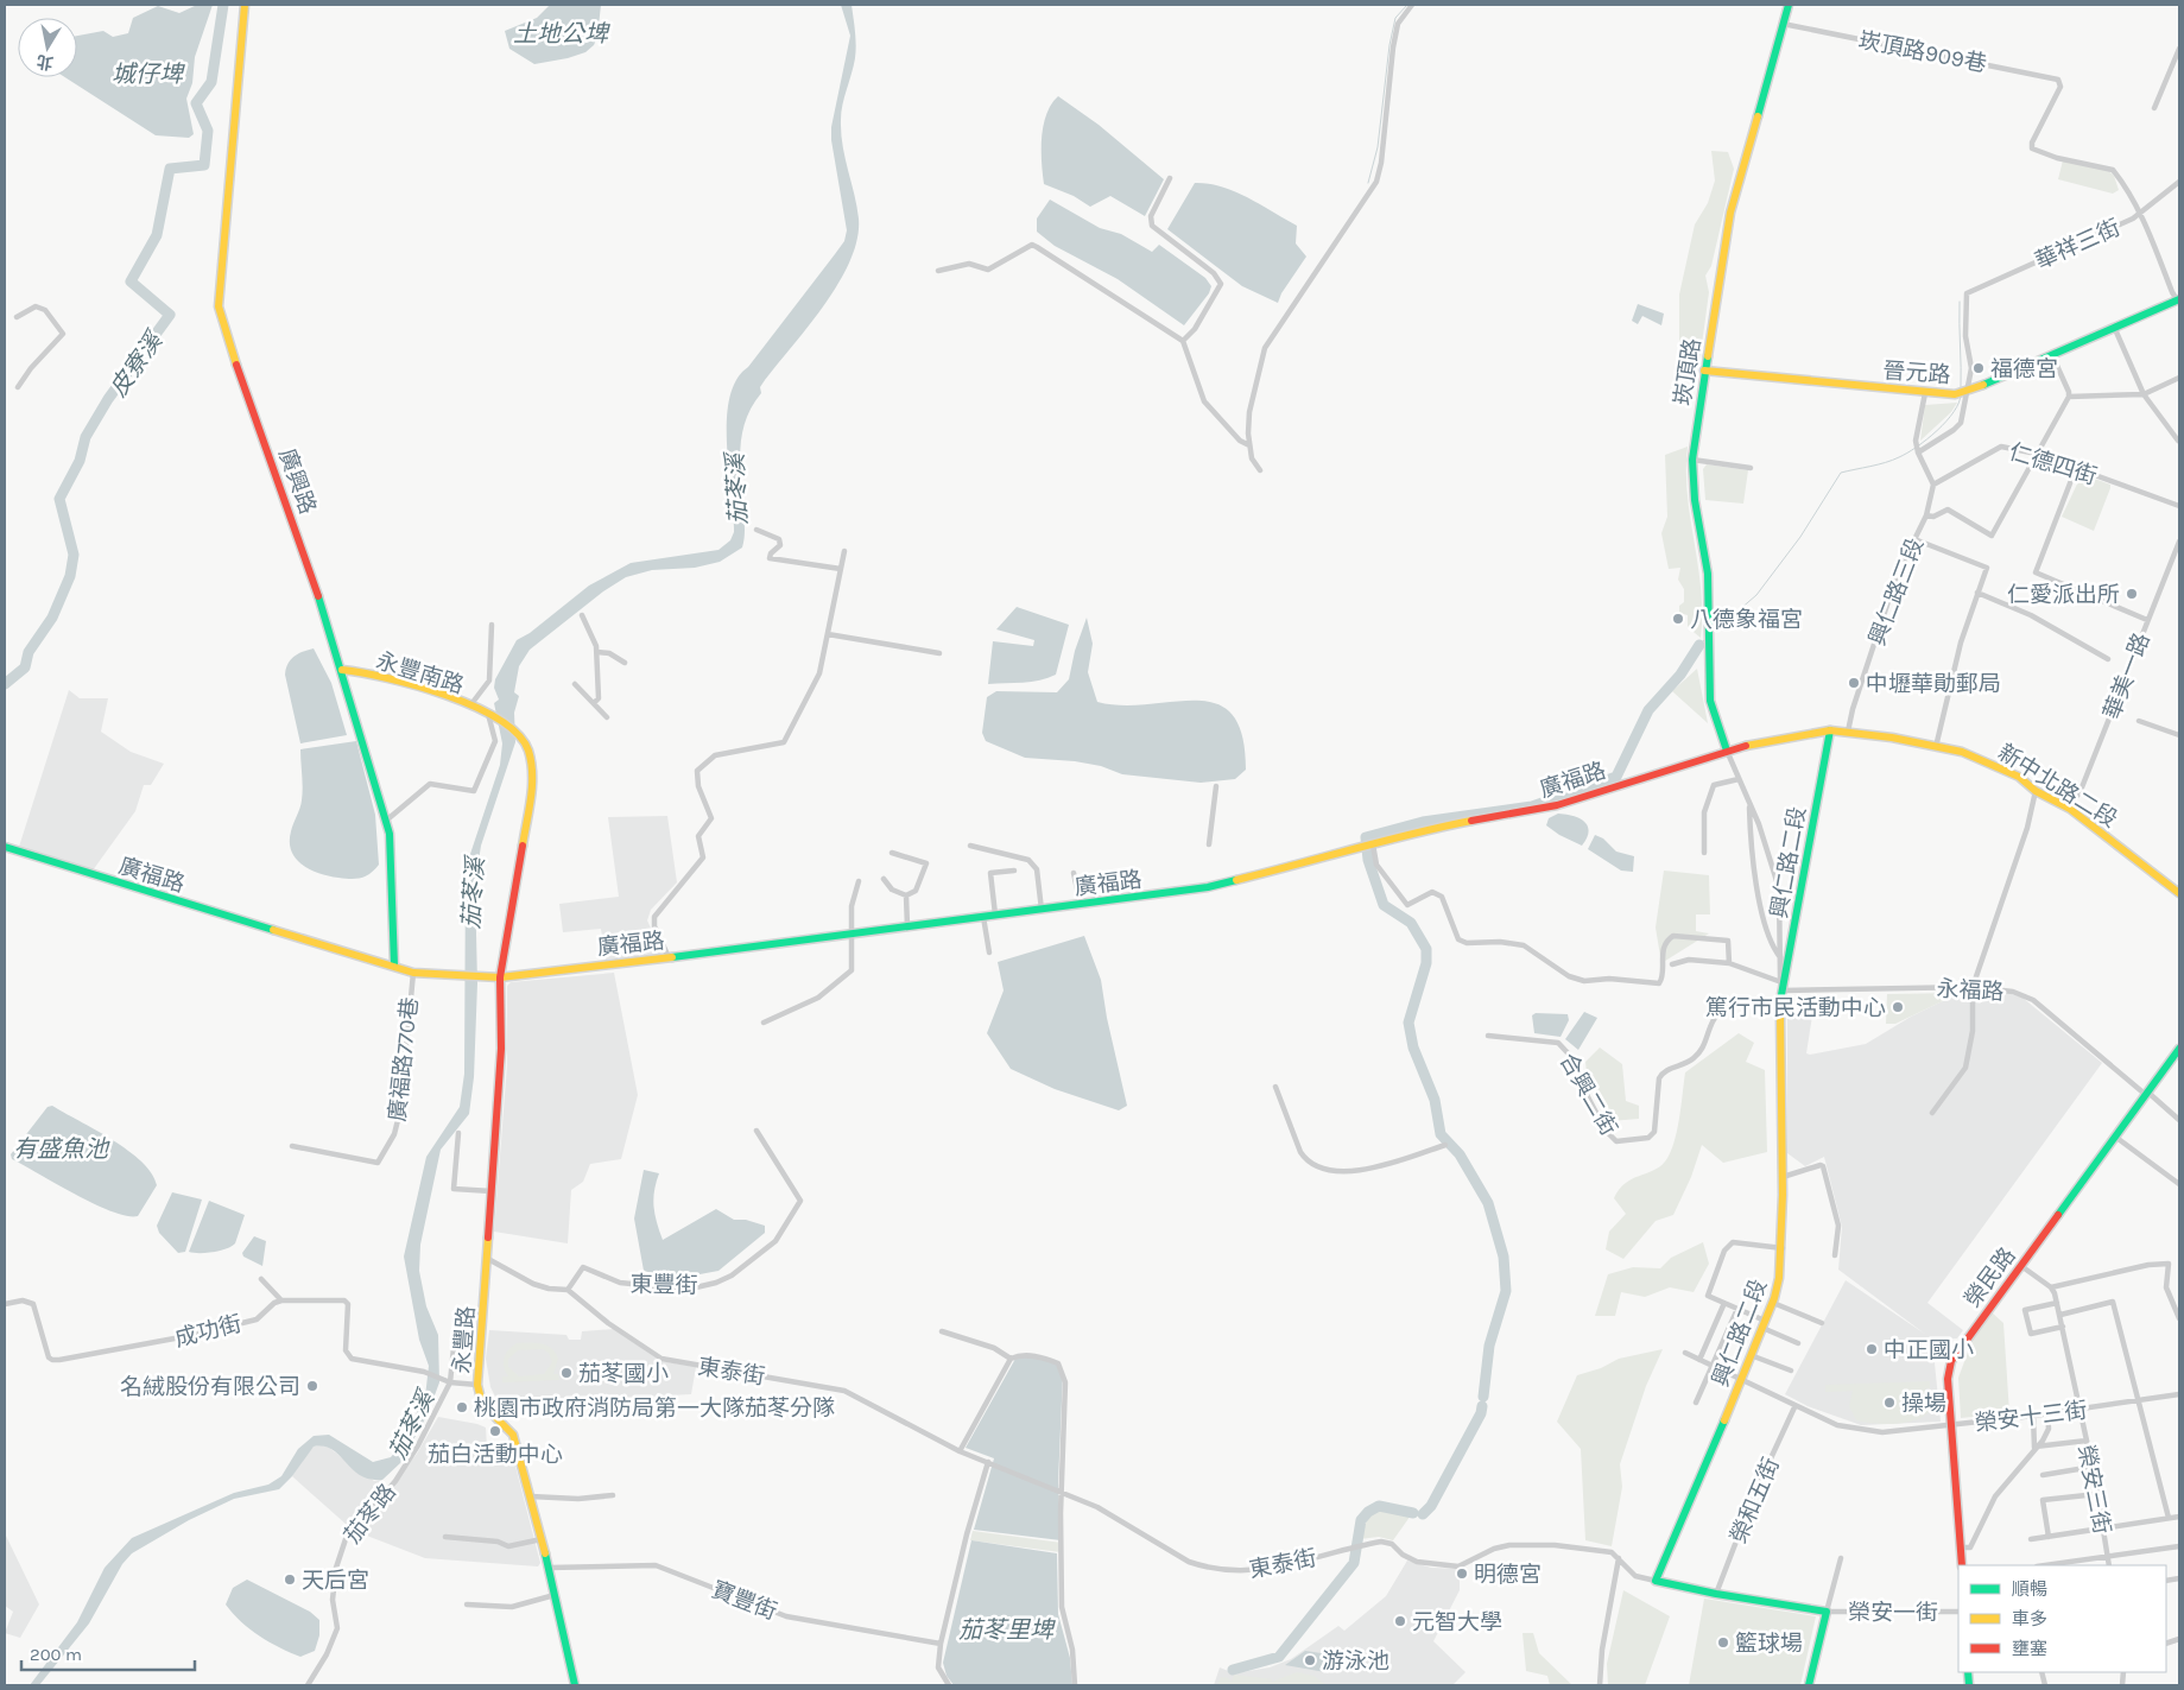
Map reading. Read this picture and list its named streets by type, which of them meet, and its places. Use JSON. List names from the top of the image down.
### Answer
{
  "streets": {
    "street": [
      "崁頂路909巷",
      "華祥三街",
      "崁頂路",
      "晉元路",
      "仁德四街",
      "廣興路",
      "興仁路三段",
      "永豐南路",
      "華美一路",
      "廣福路",
      "新中北路二段",
      "興仁路二段",
      "永福路",
      "廣福路770巷",
      "合興二街",
      "榮民路",
      "東豐街",
      "成功街",
      "永豐路",
      "東泰街",
      "榮安十三街",
      "榮安三街",
      "榮和五街",
      "茄苳路",
      "寶豐街",
      "榮安一街"
    ]
  },
  "crossings": [
    ["崁頂路909巷", "華祥三街"],
    ["崁頂路909巷", "崁頂路"],
    ["華祥三街", "晉元路"],
    ["崁頂路", "晉元路"],
    ["崁頂路", "廣福路"],
    ["崁頂路", "新中北路二段"],
    ["仁德四街", "興仁路三段"],
    ["廣興路", "永豐南路"],
    ["廣興路", "廣福路"],
    ["興仁路三段", "新中北路二段"],
    ["永豐南路", "廣福路"],
    ["永豐南路", "永豐路"],
    ["華美一路", "新中北路二段"],
    ["廣福路", "新中北路二段"],
    ["廣福路", "廣福路770巷"],
    ["廣福路", "永豐路"],
    ["新中北路二段", "興仁路二段"],
    ["興仁路二段", "永福路"],
    ["興仁路二段", "合興二街"],
    ["興仁路二段", "榮安十三街"],
    ["永福路", "榮民路"],
    ["榮民路", "榮安十三街"],
    ["東豐街", "東泰街"],
    ["永豐路", "寶豐街"],
    ["榮安十三街", "榮安三街"],
    ["榮安十三街", "榮和五街"]
  ],
  "water": [
    "土地公埤",
    "城仔埤",
    "皮寮溪",
    "茄苳溪",
    "有盛魚池",
    "茄苳里埤"
  ],
  "places": [
    "福德宮",
    "仁愛派出所",
    "八德象福宮",
    "中壢華勛郵局",
    "篤行市民活動中心",
    "中正國小",
    "茄苳國小",
    "名絨股份有限公司",
    "操場",
    "桃園市政府消防局第一大隊茄苳分隊",
    "茄白活動中心",
    "明德宮",
    "天后宮",
    "元智大學",
    "籃球場",
    "游泳池"
  ],
  "legend": ["順暢", "車多", "壅塞"],
  "scale_bar": "200 m",
  "north": "bottom"
}
